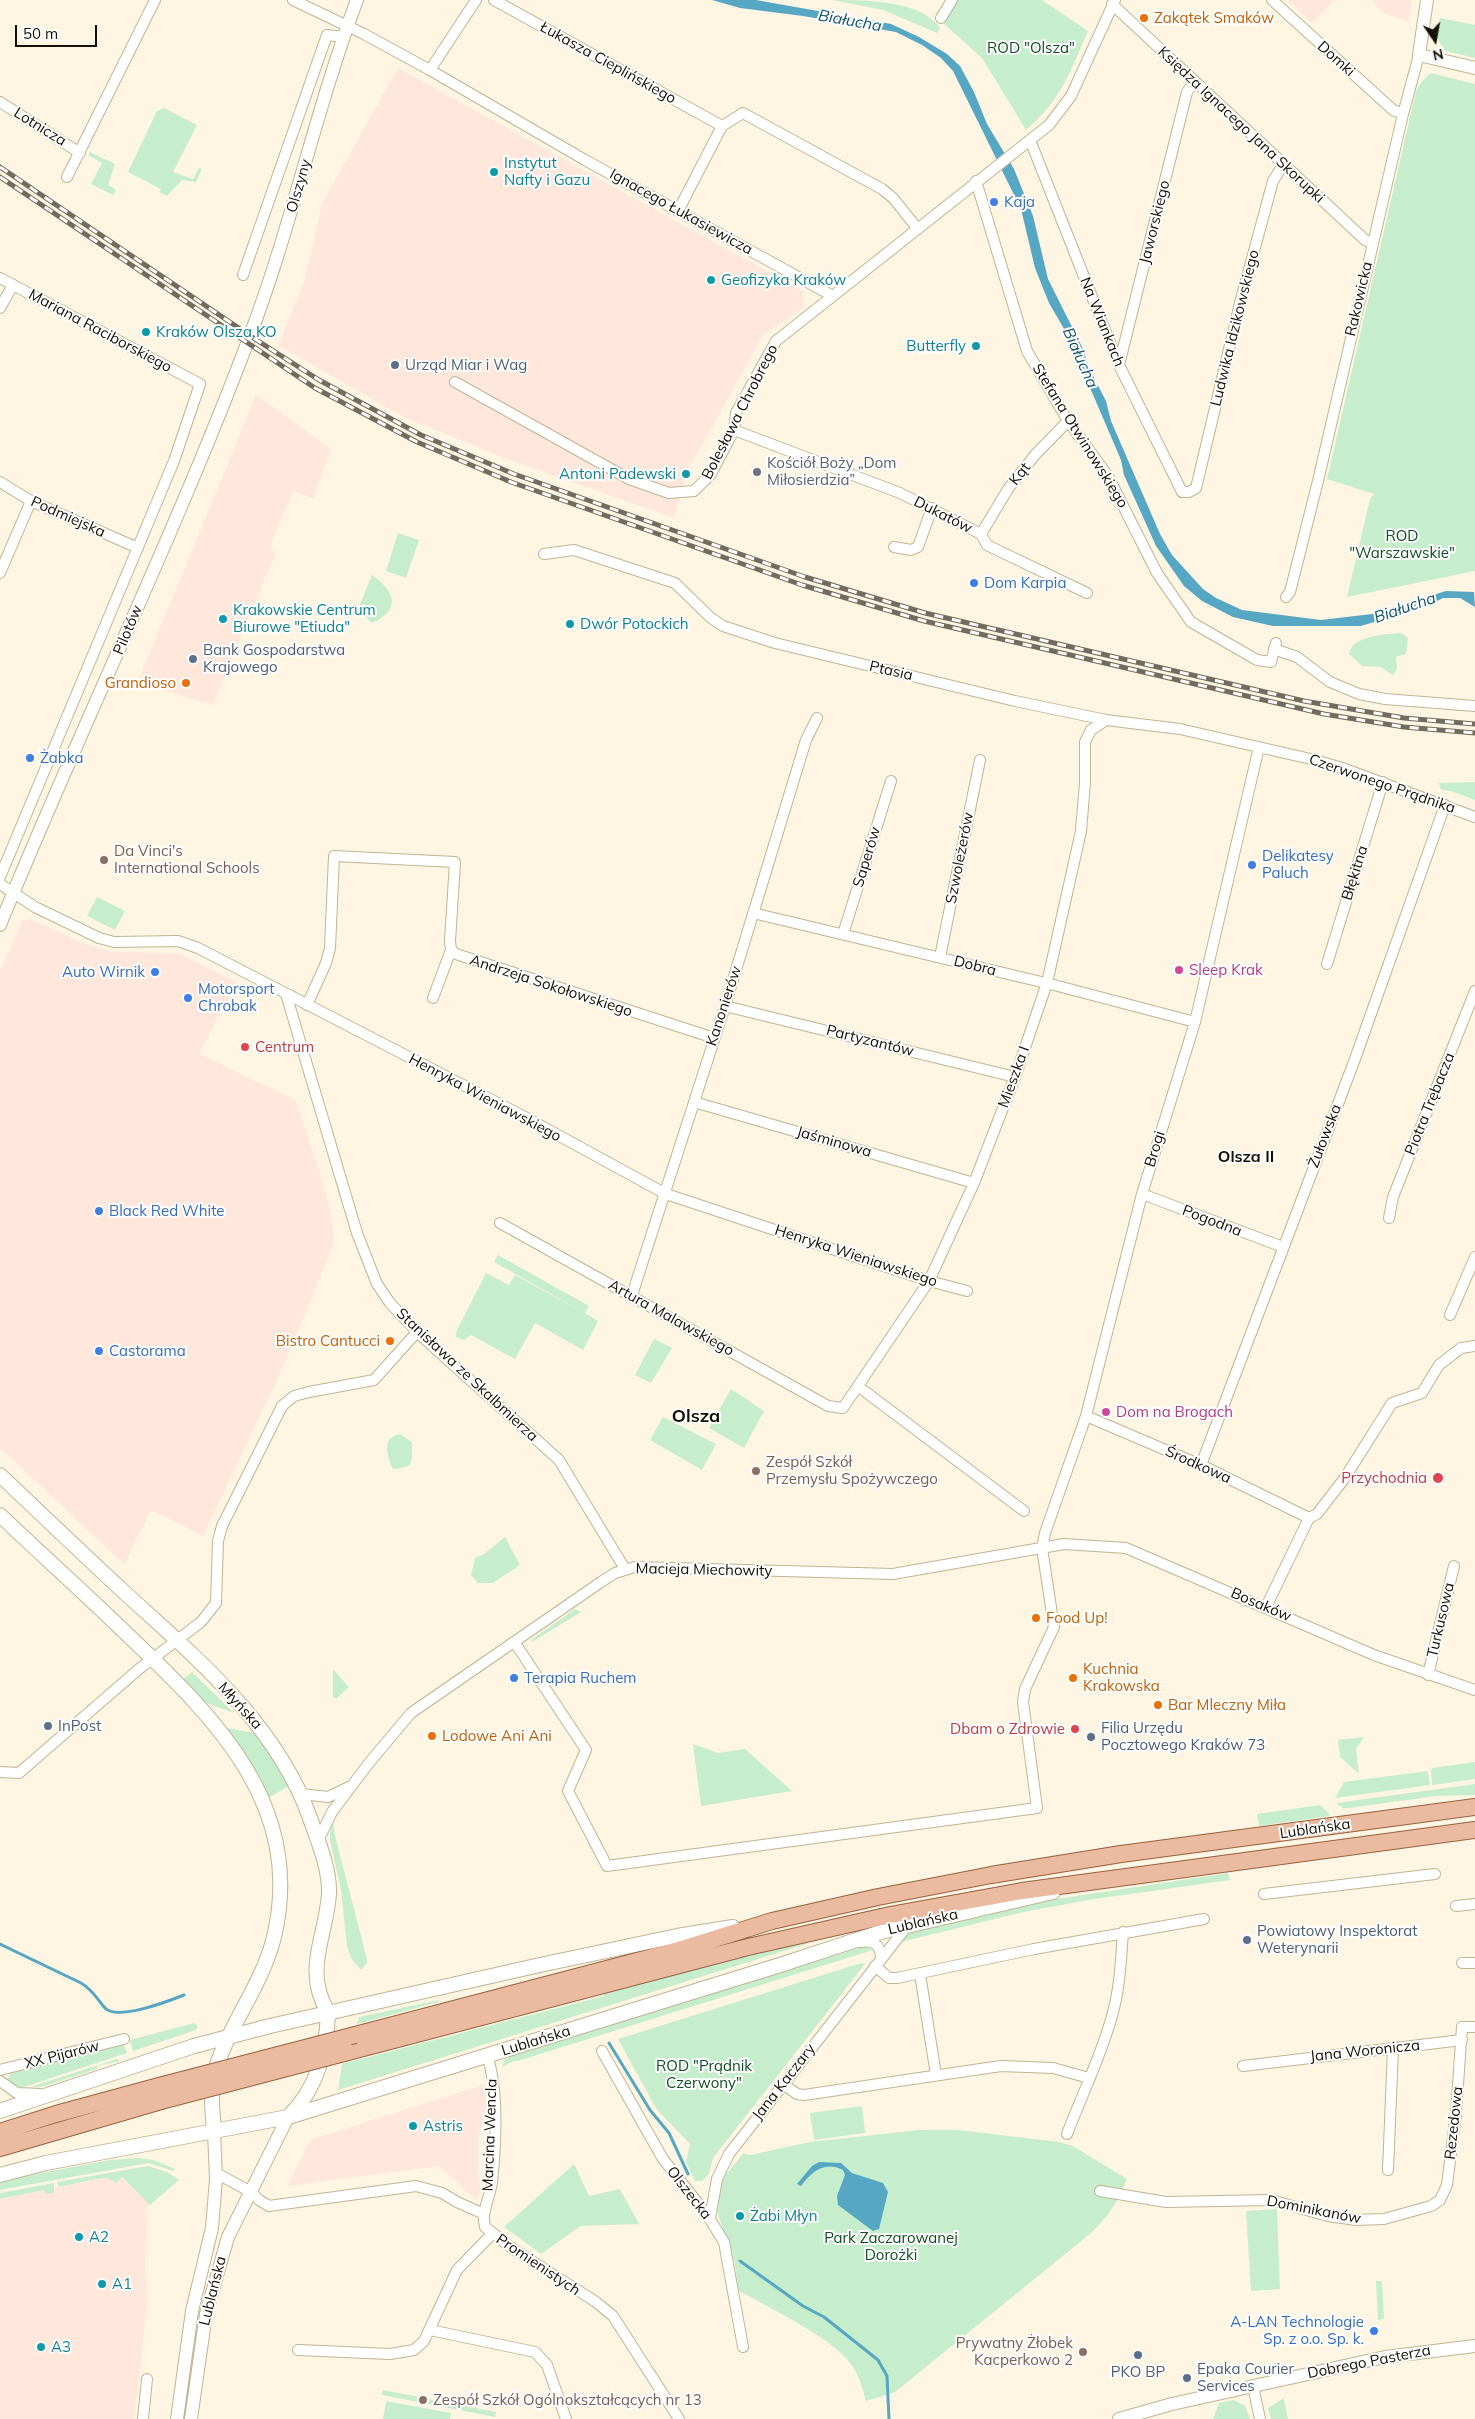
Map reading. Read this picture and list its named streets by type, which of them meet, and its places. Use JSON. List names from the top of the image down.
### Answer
{
  "streets": {
    "main road": ["Młyńska", "Lublańska"],
    "street": [
      "Domki",
      "Łukasza Cieplińskiego",
      "Księdza Ignacego Jana Skorupki",
      "Lotnicza",
      "Olszyny",
      "Ignacego Łukasiewicza",
      "Jaworskiego",
      "Rakowicka",
      "Na Wiankach",
      "Ludwika Idzikowskiego",
      "Mariana Raciborskiego",
      "Bolesława Chrobrego",
      "Stefana Otwinowskiego",
      "Kąt",
      "Dukatów",
      "Podmiejska",
      "Pilotów",
      "Ptasia",
      "Czerwonego Prądnika",
      "Saperów",
      "Szwoleżerów",
      "Błękitna",
      "Dobra",
      "Andrzeja Sokołowskiego",
      "Kanonierów",
      "Partyzantów",
      "Mieszka I",
      "Henryka Wieniawskiego",
      "Piotra Trębacza",
      "Żułowska",
      "Jaśminowa",
      "Brogi",
      "Pogodna",
      "Artura Malawskiego",
      "Stanisława ze Skalbmierza",
      "Środkowa",
      "Macieja Miechowity",
      "Bosaków",
      "Turkusowa",
      "Jana Woronicza",
      "XX Pijarów",
      "Jana Kaczary",
      "Rezedowa",
      "Marcina Wencla",
      "Olszecka",
      "Dominikanów",
      "Promienistych",
      "Dobrego Pasterza"
    ]
  },
  "crossings": [
    ["Domki", "Rakowicka"],
    ["Księdza Ignacego Jana Skorupki", "Jaworskiego"],
    ["Księdza Ignacego Jana Skorupki", "Rakowicka"],
    ["Księdza Ignacego Jana Skorupki", "Ludwika Idzikowskiego"],
    ["Księdza Ignacego Jana Skorupki", "Bolesława Chrobrego"],
    ["Olszyny", "Ignacego Łukasiewicza"],
    ["Olszyny", "Pilotów"],
    ["Ignacego Łukasiewicza", "Bolesława Chrobrego"],
    ["Jaworskiego", "Na Wiankach"],
    ["Na Wiankach", "Ludwika Idzikowskiego"],
    ["Na Wiankach", "Bolesława Chrobrego"],
    ["Mariana Raciborskiego", "Pilotów"],
    ["Bolesława Chrobrego", "Stefana Otwinowskiego"],
    ["Bolesława Chrobrego", "Dukatów"],
    ["Stefana Otwinowskiego", "Kąt"],
    ["Kąt", "Dukatów"],
    ["Podmiejska", "Pilotów"],
    ["Pilotów", "Henryka Wieniawskiego"],
    ["Ptasia", "Czerwonego Prądnika"],
    ["Ptasia", "Mieszka I"],
    ["Ptasia", "Brogi"],
    ["Czerwonego Prądnika", "Błękitna"],
    ["Czerwonego Prądnika", "Żułowska"],
    ["Czerwonego Prądnika", "Brogi"],
    ["Saperów", "Dobra"],
    ["Szwoleżerów", "Dobra"],
    ["Dobra", "Kanonierów"],
    ["Dobra", "Mieszka I"],
    ["Dobra", "Brogi"],
    ["Andrzeja Sokołowskiego", "Kanonierów"],
    ["Andrzeja Sokołowskiego", "Henryka Wieniawskiego"],
    ["Kanonierów", "Partyzantów"],
    ["Kanonierów", "Henryka Wieniawskiego"],
    ["Kanonierów", "Jaśminowa"],
    ["Kanonierów", "Artura Malawskiego"],
    ["Partyzantów", "Mieszka I"],
    ["Mieszka I", "Henryka Wieniawskiego"],
    ["Mieszka I", "Jaśminowa"],
    ["Mieszka I", "Artura Malawskiego"],
    ["Henryka Wieniawskiego", "Stanisława ze Skalbmierza"],
    ["Żułowska", "Pogodna"],
    ["Żułowska", "Środkowa"],
    ["Brogi", "Pogodna"],
    ["Brogi", "Środkowa"],
    ["Brogi", "Macieja Miechowity"],
    ["Brogi", "Bosaków"],
    ["Stanisława ze Skalbmierza", "Macieja Miechowity"],
    ["Macieja Miechowity", "Bosaków"],
    ["Macieja Miechowity", "Młyńska"],
    ["Bosaków", "Turkusowa"],
    ["Młyńska", "Lublańska"],
    ["Lublańska", "Jana Kaczary"],
    ["Lublańska", "Marcina Wencla"],
    ["Jana Woronicza", "Rezedowa"],
    ["Jana Kaczary", "Olszecka"],
    ["Rezedowa", "Dominikanów"],
    ["Marcina Wencla", "Promienistych"]
  ],
  "districts": ["Olsza II", "Olsza"],
  "water": ["Białucha"],
  "parks": [
    "ROD \"Olsza\"",
    "ROD \"Warszawskie\"",
    "ROD \"Prądnik Czerwony\"",
    "Park Zaczarowanej Dorożki"
  ],
  "places": [
    "Zakątek Smaków",
    "Instytut Nafty i Gazu",
    "Kaja",
    "Geofizyka Kraków",
    "Kraków Olsza KO",
    "Butterfly",
    "Urząd Miar i Wag",
    "Kościół Boży „Dom Miłosierdzia”",
    "Antoni Padewski",
    "Dom Karpia",
    "Krakowskie Centrum Biurowe \"Etiuda\"",
    "Dwór Potockich",
    "Bank Gospodarstwa Krajowego",
    "Grandioso",
    "Żabka",
    "Da Vinci's International Schools",
    "Delikatesy Paluch",
    "Sleep Krak",
    "Auto Wirnik",
    "Motorsport Chrobak",
    "Centrum",
    "Black Red White",
    "Bistro Cantucci",
    "Castorama",
    "Dom na Brogach",
    "Zespół Szkół Przemysłu Spożywczego",
    "Przychodnia",
    "Food Up!",
    "Terapia Ruchem",
    "Kuchnia Krakowska",
    "Bar Mleczny Miła",
    "InPost",
    "Dbam o Zdrowie",
    "Lodowe Ani Ani",
    "Filia Urzędu Pocztowego Kraków 73",
    "Powiatowy Inspektorat Weterynarii",
    "Astris",
    "Żabi Młyn",
    "A2",
    "A1",
    "A-LAN Technologie Sp. z o.o. Sp. k.",
    "A3",
    "Prywatny Żłobek Kacperkowo 2",
    "PKO BP",
    "Epaka Courier Services",
    "Zespół Szkół Ogólnokształcących nr 13"
  ],
  "scale_bar": "50 m",
  "north": "bottom"
}
